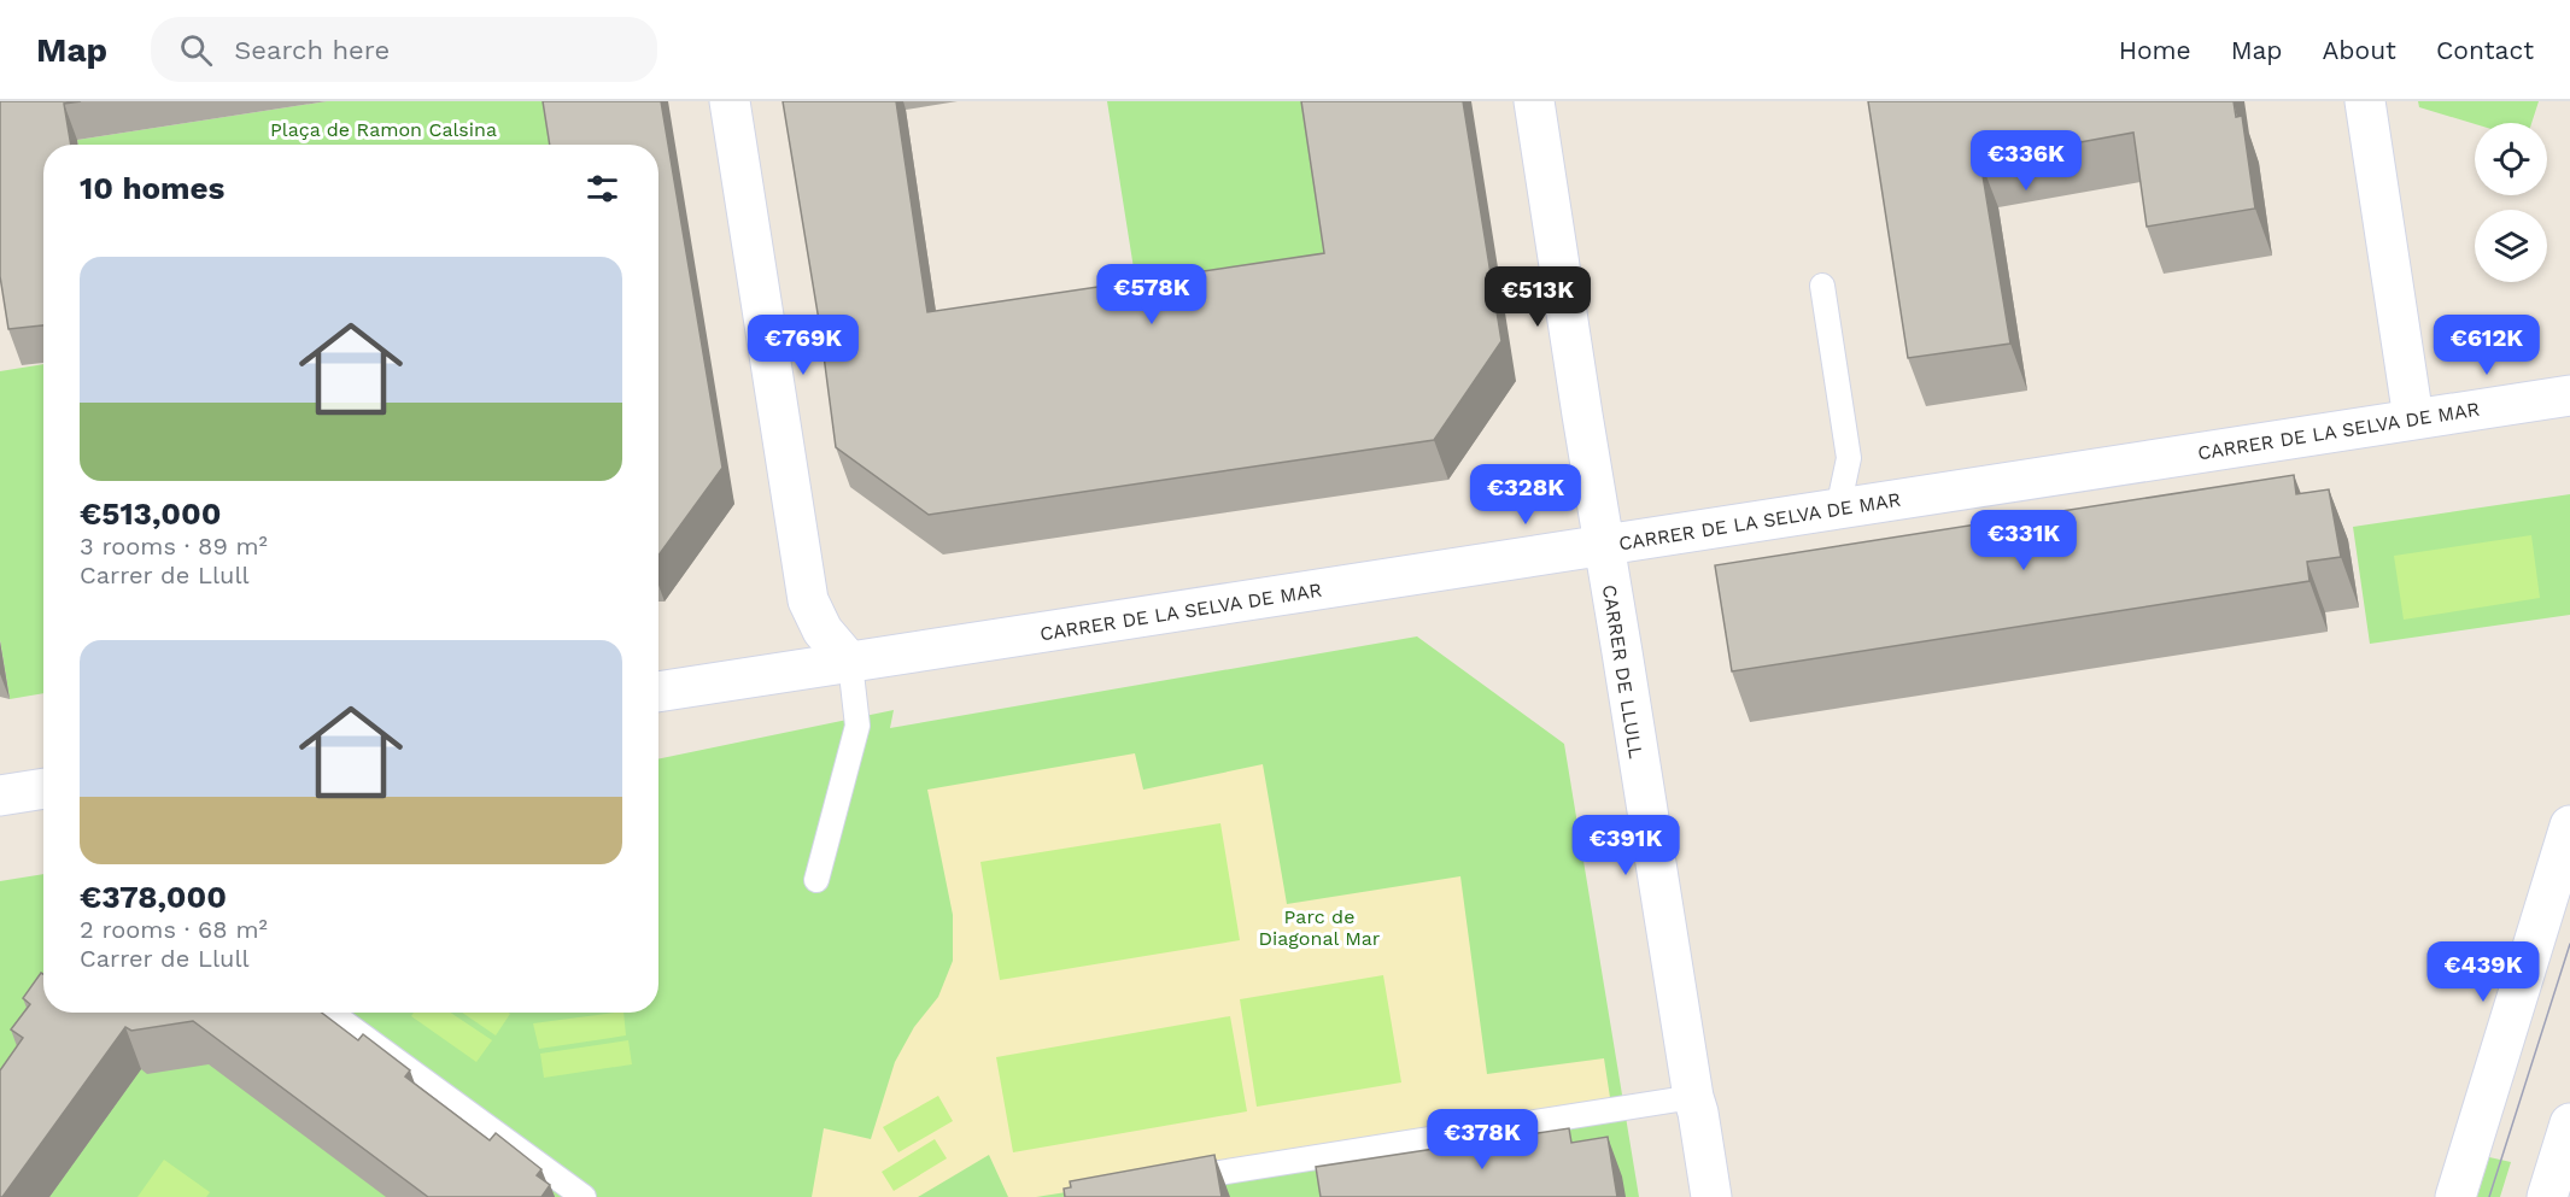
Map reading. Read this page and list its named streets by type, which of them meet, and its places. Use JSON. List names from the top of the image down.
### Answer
{
  "streets": {
    "street": ["CARRER DE LA SELVA DE MAR", "CARRER DE LLULL"]
  },
  "crossings": [
    ["CARRER DE LA SELVA DE MAR", "CARRER DE LLULL"]
  ],
  "parks": ["Plaça de Ramon Calsina", "Parc de Diagonal Mar"],
  "page": {
    "header": "Map",
    "search": "Search here",
    "nav": [
      "Home",
      "Map",
      "About",
      "Contact"
    ],
    "price": [
      "€336K",
      "€578K",
      "€513K",
      "€769K",
      "€612K",
      "€328K",
      "€331K",
      "€391K",
      "€439K",
      "€378K"
    ],
    "heading": "10 homes",
    "list": [
      {
        "name": "€513,000",
        "note": "3 rooms · 89 m² · Carrer de Llull"
      },
      {
        "name": "€378,000",
        "note": "2 rooms · 68 m² · Carrer de Llull"
      }
    ]
  }
}
